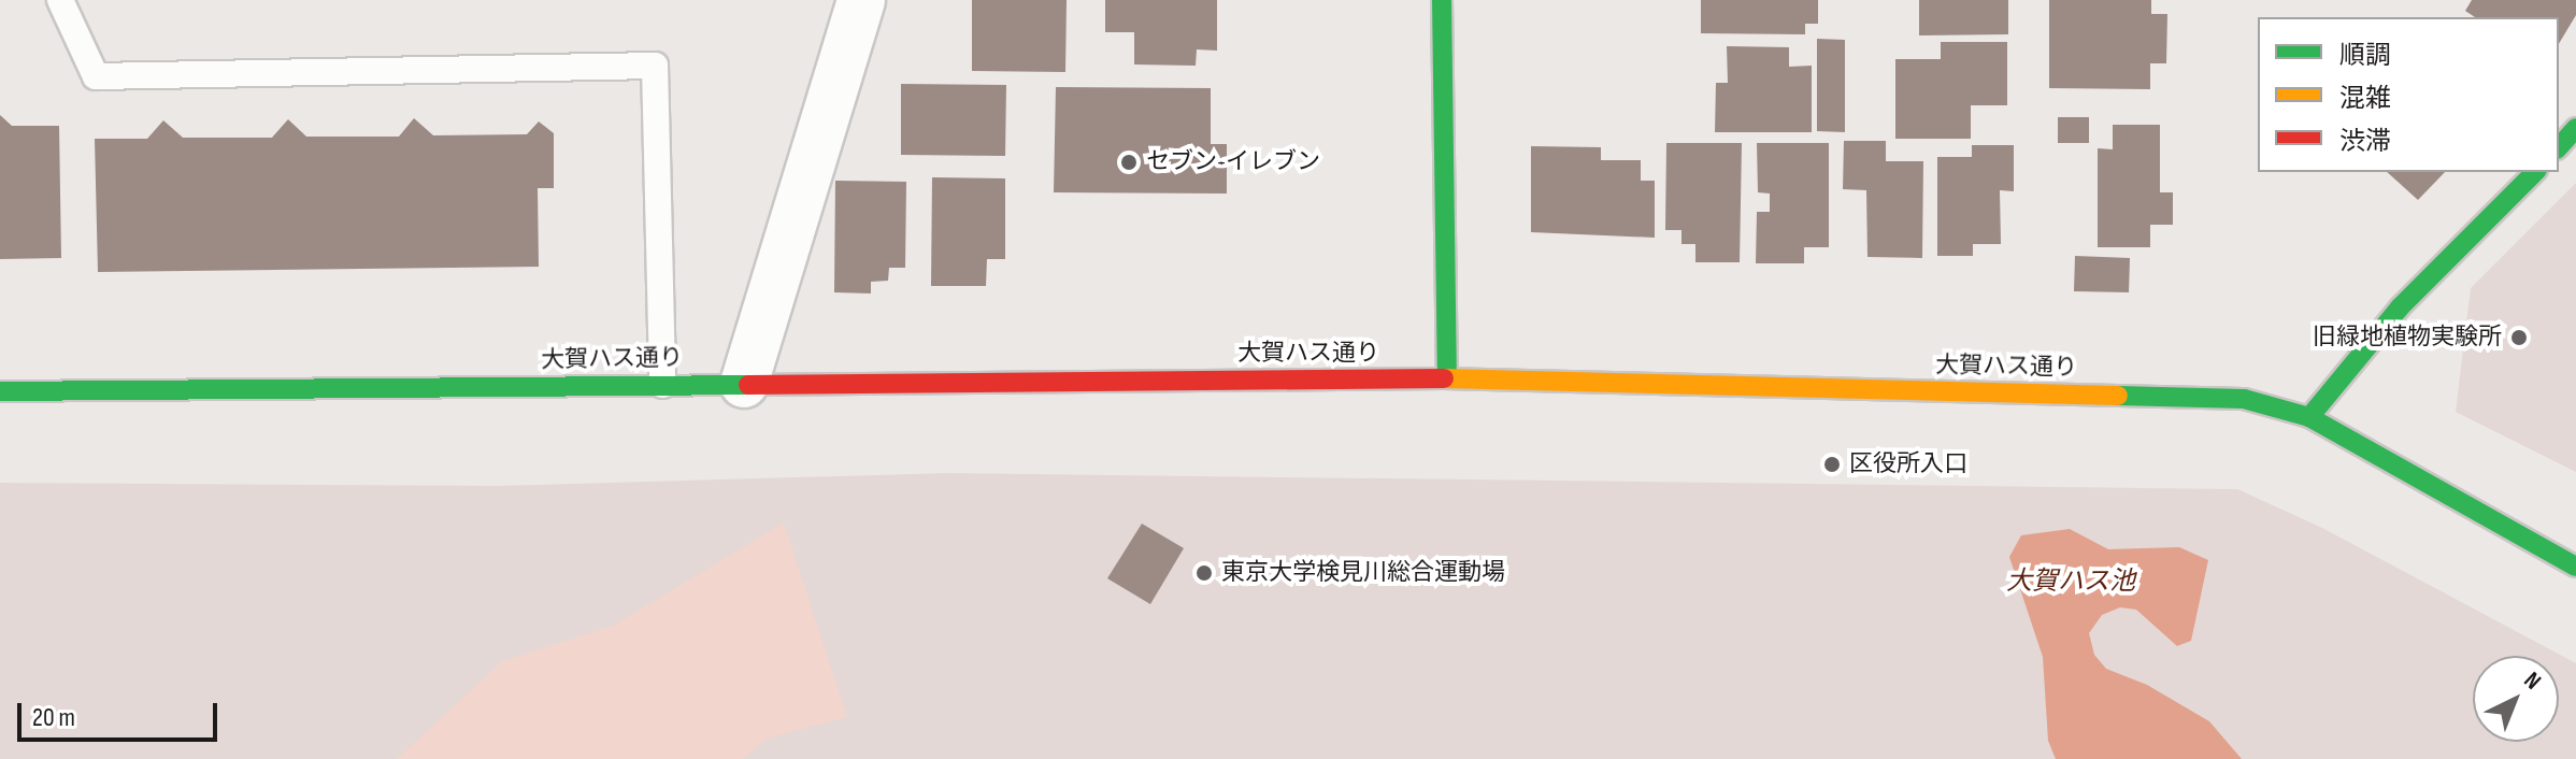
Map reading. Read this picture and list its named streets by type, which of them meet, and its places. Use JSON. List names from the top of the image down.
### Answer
{
  "streets": {
    "street": ["大賀ハス通り"]
  },
  "water": ["大賀ハス池"],
  "places": [
    "セブン-イレブン",
    "旧緑地植物実験所",
    "区役所入口",
    "東京大学検見川総合運動場"
  ],
  "legend": ["順調", "混雑", "渋滞"],
  "scale_bar": "20 m",
  "north": "top right"
}
